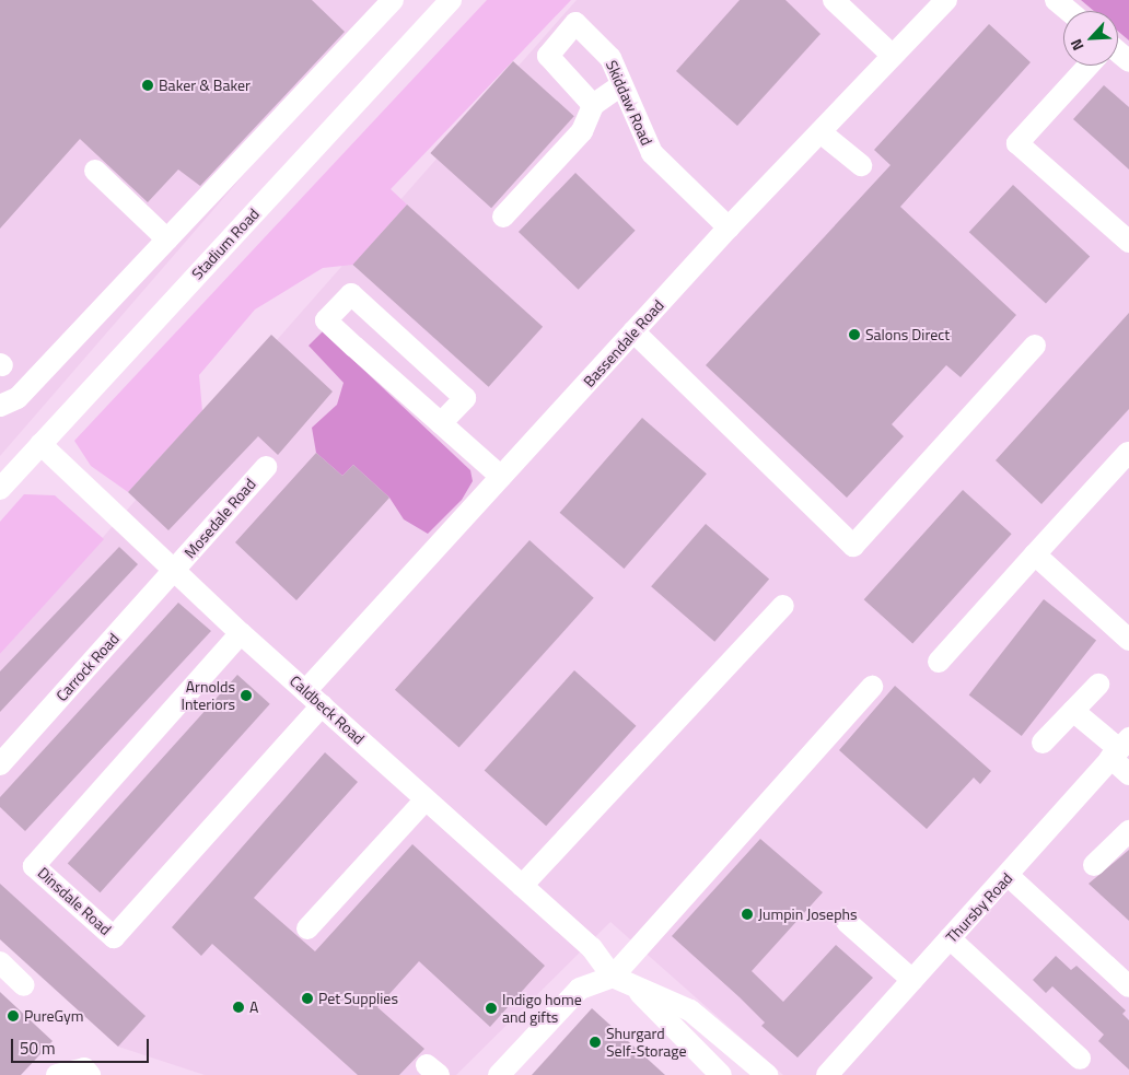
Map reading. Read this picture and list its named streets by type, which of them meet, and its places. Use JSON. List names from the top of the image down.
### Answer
{
  "streets": {
    "street": [
      "Skiddaw Road",
      "Stadium Road",
      "Bassendale Road",
      "Mosedale Road",
      "Carrock Road",
      "Caldbeck Road",
      "Dinsdale Road",
      "Thursby Road"
    ]
  },
  "crossings": [
    ["Skiddaw Road", "Bassendale Road"],
    ["Stadium Road", "Caldbeck Road"],
    ["Bassendale Road", "Caldbeck Road"],
    ["Bassendale Road", "Dinsdale Road"],
    ["Mosedale Road", "Carrock Road"],
    ["Mosedale Road", "Caldbeck Road"],
    ["Carrock Road", "Caldbeck Road"],
    ["Caldbeck Road", "Dinsdale Road"]
  ],
  "places": [
    "Baker & Baker",
    "Salons Direct",
    "Arnolds Interiors",
    "Jumpin Josephs",
    "Pet Supplies",
    "A",
    "Indigo home and gifts",
    "PureGym",
    "Shurgard Self-Storage"
  ],
  "scale_bar": "50 m",
  "north": "bottom left"
}
